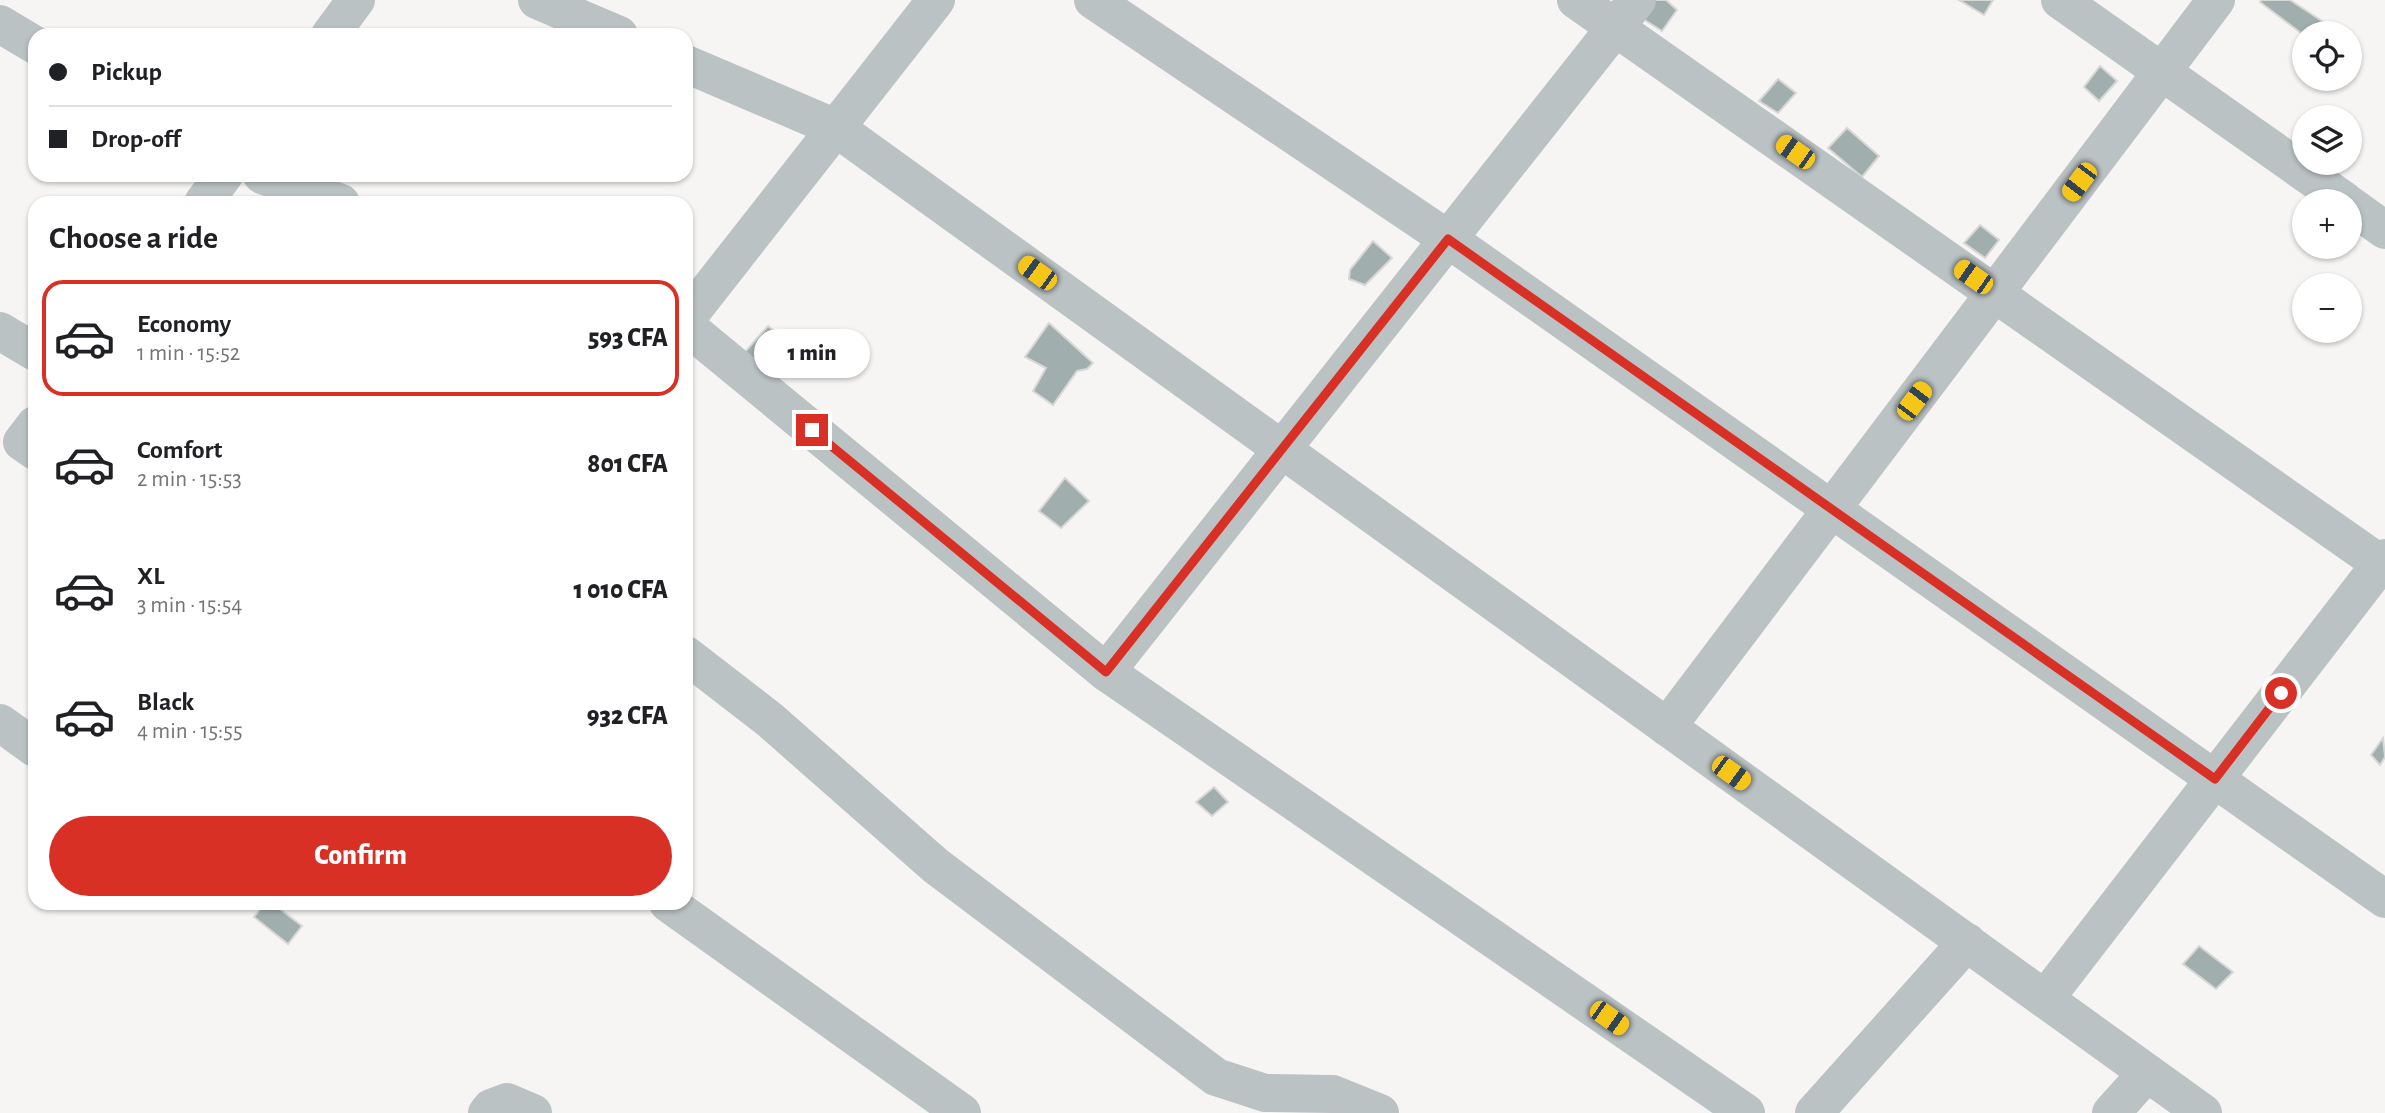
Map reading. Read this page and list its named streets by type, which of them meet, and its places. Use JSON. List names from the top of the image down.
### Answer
{
  "page": {
    "map_buttons": ["+", "−"],
    "banner": ["Pickup", "Drop-off"],
    "heading": "Choose a ride",
    "list": [
      {
        "name": "Economy",
        "note": "1 min · 15:52",
        "value": "593 CFA"
      },
      {
        "name": "Comfort",
        "note": "2 min · 15:53",
        "value": "801 CFA"
      },
      {
        "name": "XL",
        "note": "3 min · 15:54",
        "value": "1 010 CFA"
      },
      {
        "name": "Black",
        "note": "4 min · 15:55",
        "value": "932 CFA"
      }
    ],
    "bubble": "1 min",
    "buttons": "Confirm"
  }
}
